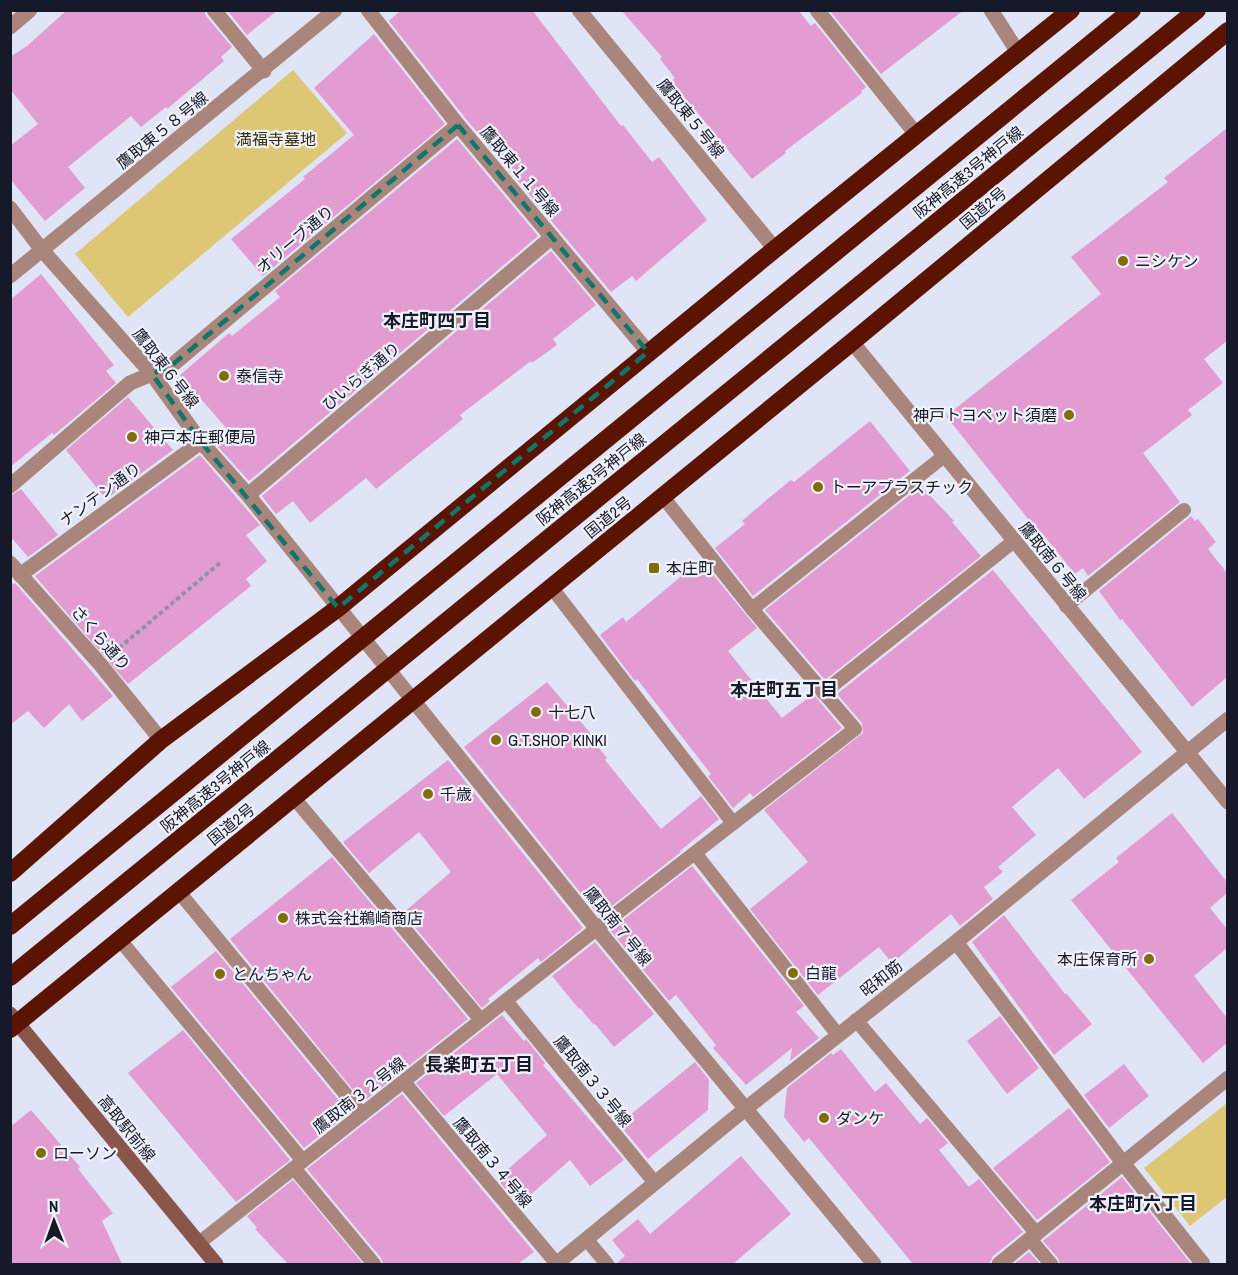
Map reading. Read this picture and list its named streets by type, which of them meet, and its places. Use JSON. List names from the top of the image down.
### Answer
{
  "streets": {
    "highway": ["阪神高速3号神戸線", "国道2号"],
    "street": [
      "鷹取東５号線",
      "鷹取東５８号線",
      "鷹取東１１号線",
      "オリーブ通り",
      "鷹取東６号線",
      "ひいらぎ通り",
      "ナンテン通り",
      "鷹取南６号線",
      "さくら通り",
      "鷹取南７号線",
      "昭和筋",
      "高取駅前線"
    ],
    "lane": ["鷹取南３３号線", "鷹取南３２号線", "鷹取南３４号線"]
  },
  "crossings": [
    ["鷹取東５８号線", "鷹取東６号線"],
    ["鷹取東１１号線", "オリーブ通り"],
    ["鷹取東１１号線", "ひいらぎ通り"],
    ["国道2号", "鷹取南６号線"],
    ["国道2号", "鷹取南７号線"],
    ["国道2号", "高取駅前線"],
    ["オリーブ通り", "鷹取東６号線"],
    ["鷹取東６号線", "ひいらぎ通り"],
    ["鷹取東６号線", "ナンテン通り"],
    ["鷹取東６号線", "鷹取南７号線"],
    ["ナンテン通り", "さくら通り"],
    ["鷹取南６号線", "昭和筋"],
    ["鷹取南７号線", "昭和筋"],
    ["鷹取南７号線", "鷹取南３２号線"],
    ["昭和筋", "鷹取南３３号線"],
    ["昭和筋", "鷹取南３４号線"],
    ["鷹取南３３号線", "鷹取南３２号線"],
    ["鷹取南３２号線", "高取駅前線"],
    ["鷹取南３２号線", "鷹取南３４号線"]
  ],
  "districts": [
    "本庄町四丁目",
    "本庄町五丁目",
    "長楽町五丁目",
    "本庄町六丁目"
  ],
  "parks": ["満福寺墓地"],
  "places": {
    "other": [
      "ニシケン",
      "泰信寺",
      "神戸トヨペット須磨",
      "神戸本庄郵便局",
      "トーアプラスチック",
      "十七八",
      "G.T.SHOP KINKI",
      "千歳",
      "株式会社鵜崎商店",
      "本庄保育所",
      "白龍",
      "とんちゃん",
      "ダンケ",
      "ローソン"
    ],
    "transit": ["本庄町"]
  },
  "north": "top"
}
